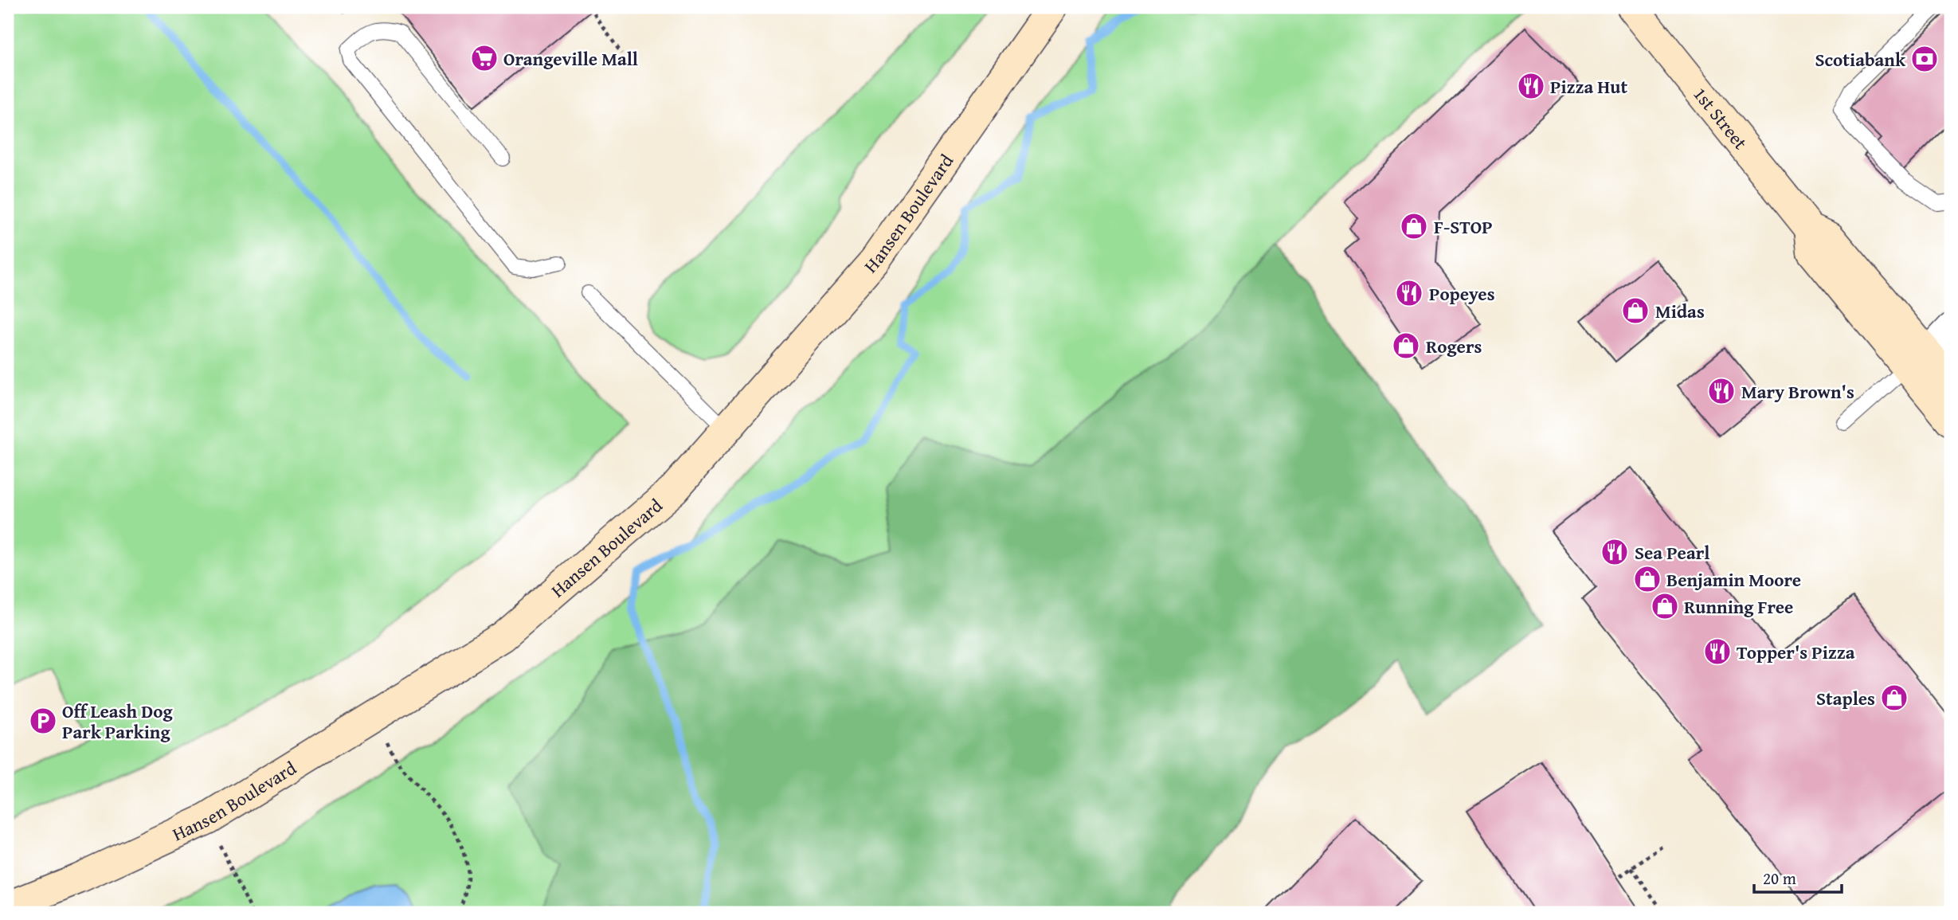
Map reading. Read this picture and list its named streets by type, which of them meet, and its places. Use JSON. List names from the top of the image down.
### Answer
{
  "streets": {
    "street": ["1st Street", "Hansen Boulevard"]
  },
  "places": {
    "supermarket": ["Orangeville Mall"],
    "bank": ["Scotiabank"],
    "restaurant": [
      "Pizza Hut",
      "Popeyes",
      "Mary Brown's",
      "Sea Pearl",
      "Topper's Pizza"
    ],
    "shop": [
      "F-STOP",
      "Midas",
      "Rogers",
      "Benjamin Moore",
      "Running Free",
      "Staples"
    ],
    "parking": ["Off Leash Dog Park Parking"]
  },
  "scale_bar": "20 m"
}
